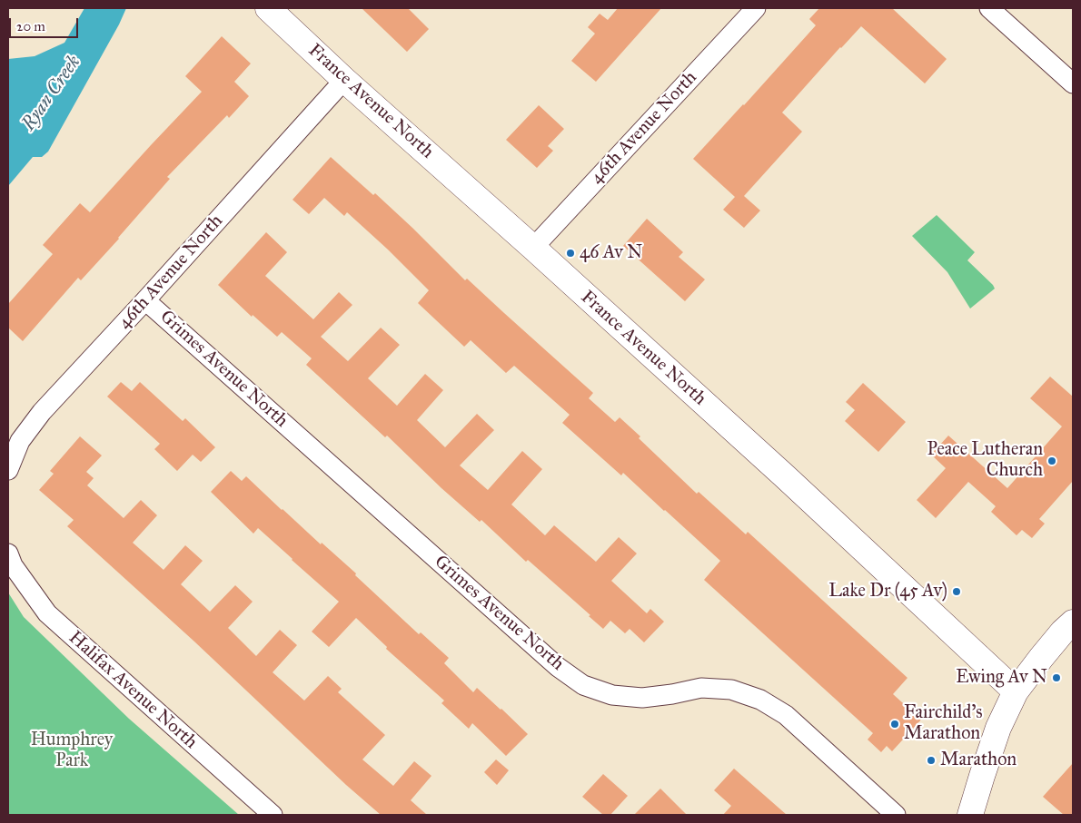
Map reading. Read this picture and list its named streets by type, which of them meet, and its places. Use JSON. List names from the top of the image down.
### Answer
{
  "streets": {
    "street": [
      "France Avenue North",
      "46th Avenue North",
      "Grimes Avenue North",
      "Halifax Avenue North"
    ]
  },
  "crossings": [
    ["France Avenue North", "46th Avenue North"],
    ["46th Avenue North", "Grimes Avenue North"]
  ],
  "water": ["Ryan Creek"],
  "parks": ["Humphrey Park"],
  "places": [
    "46 Av N",
    "Peace Lutheran Church",
    "Lake Dr (45 Av)",
    "Ewing Av N",
    "Fairchild's Marathon",
    "Marathon"
  ],
  "scale_bar": "20 m"
}
